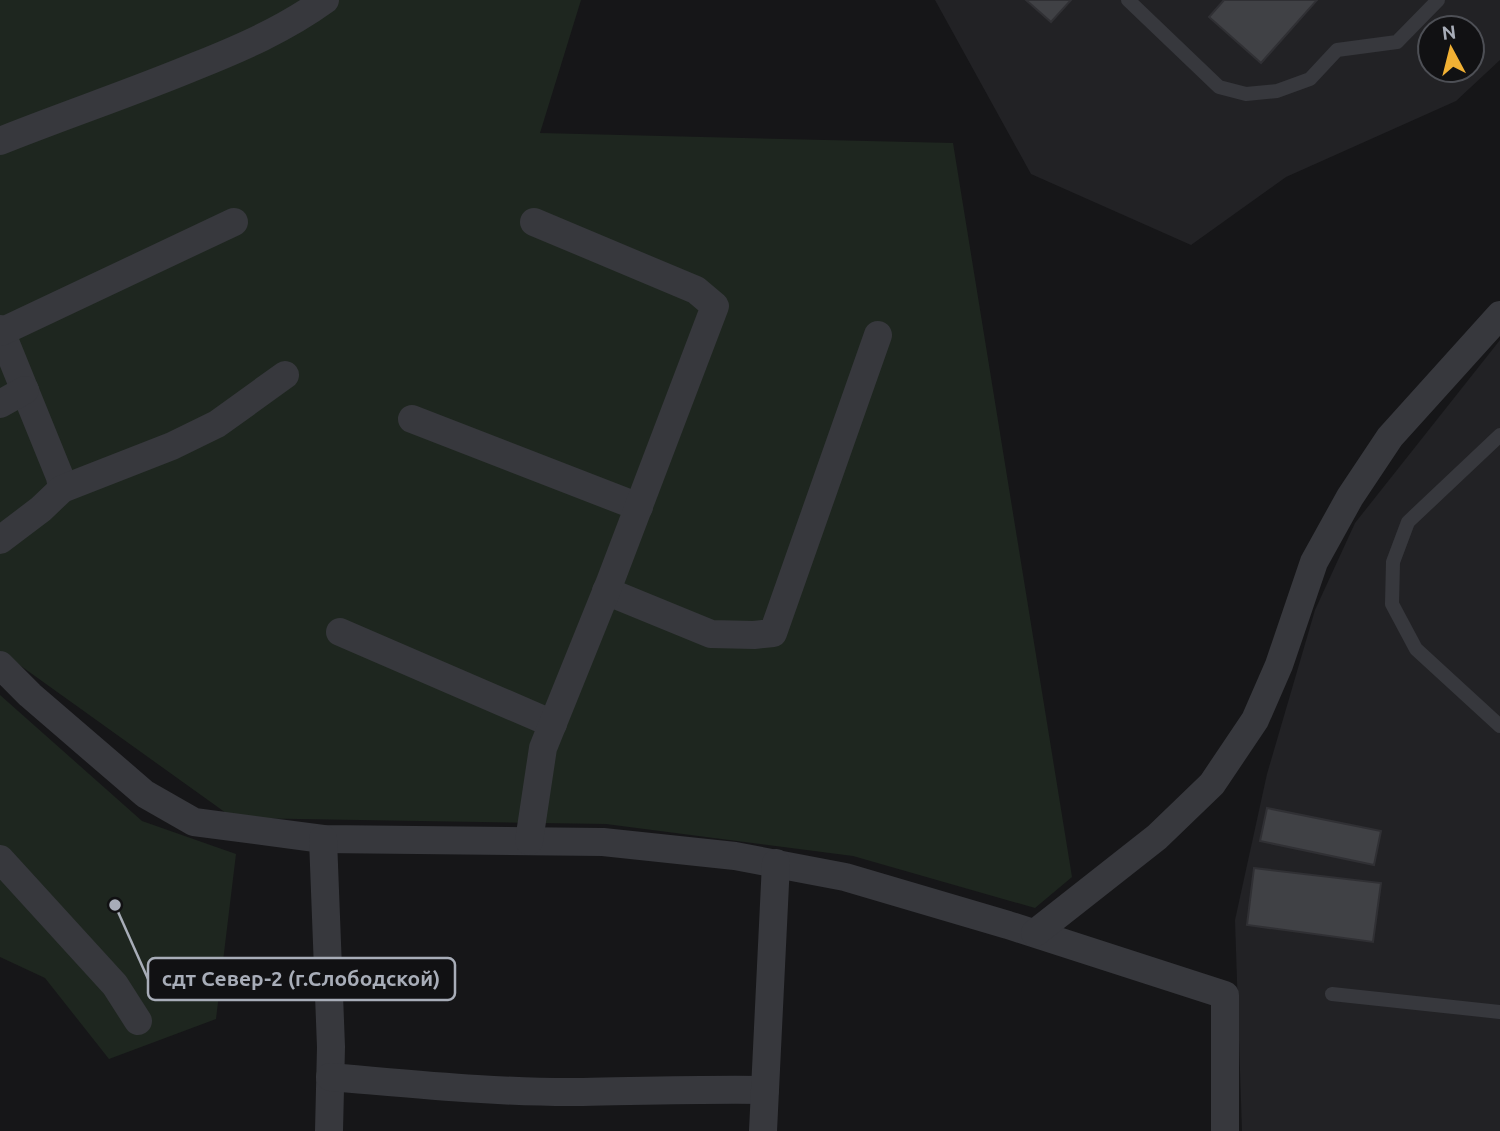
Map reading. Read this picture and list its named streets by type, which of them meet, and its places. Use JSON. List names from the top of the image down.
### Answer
{
  "places": ["сдт Север-2 (г.Слободской)"],
  "north": "top"
}
